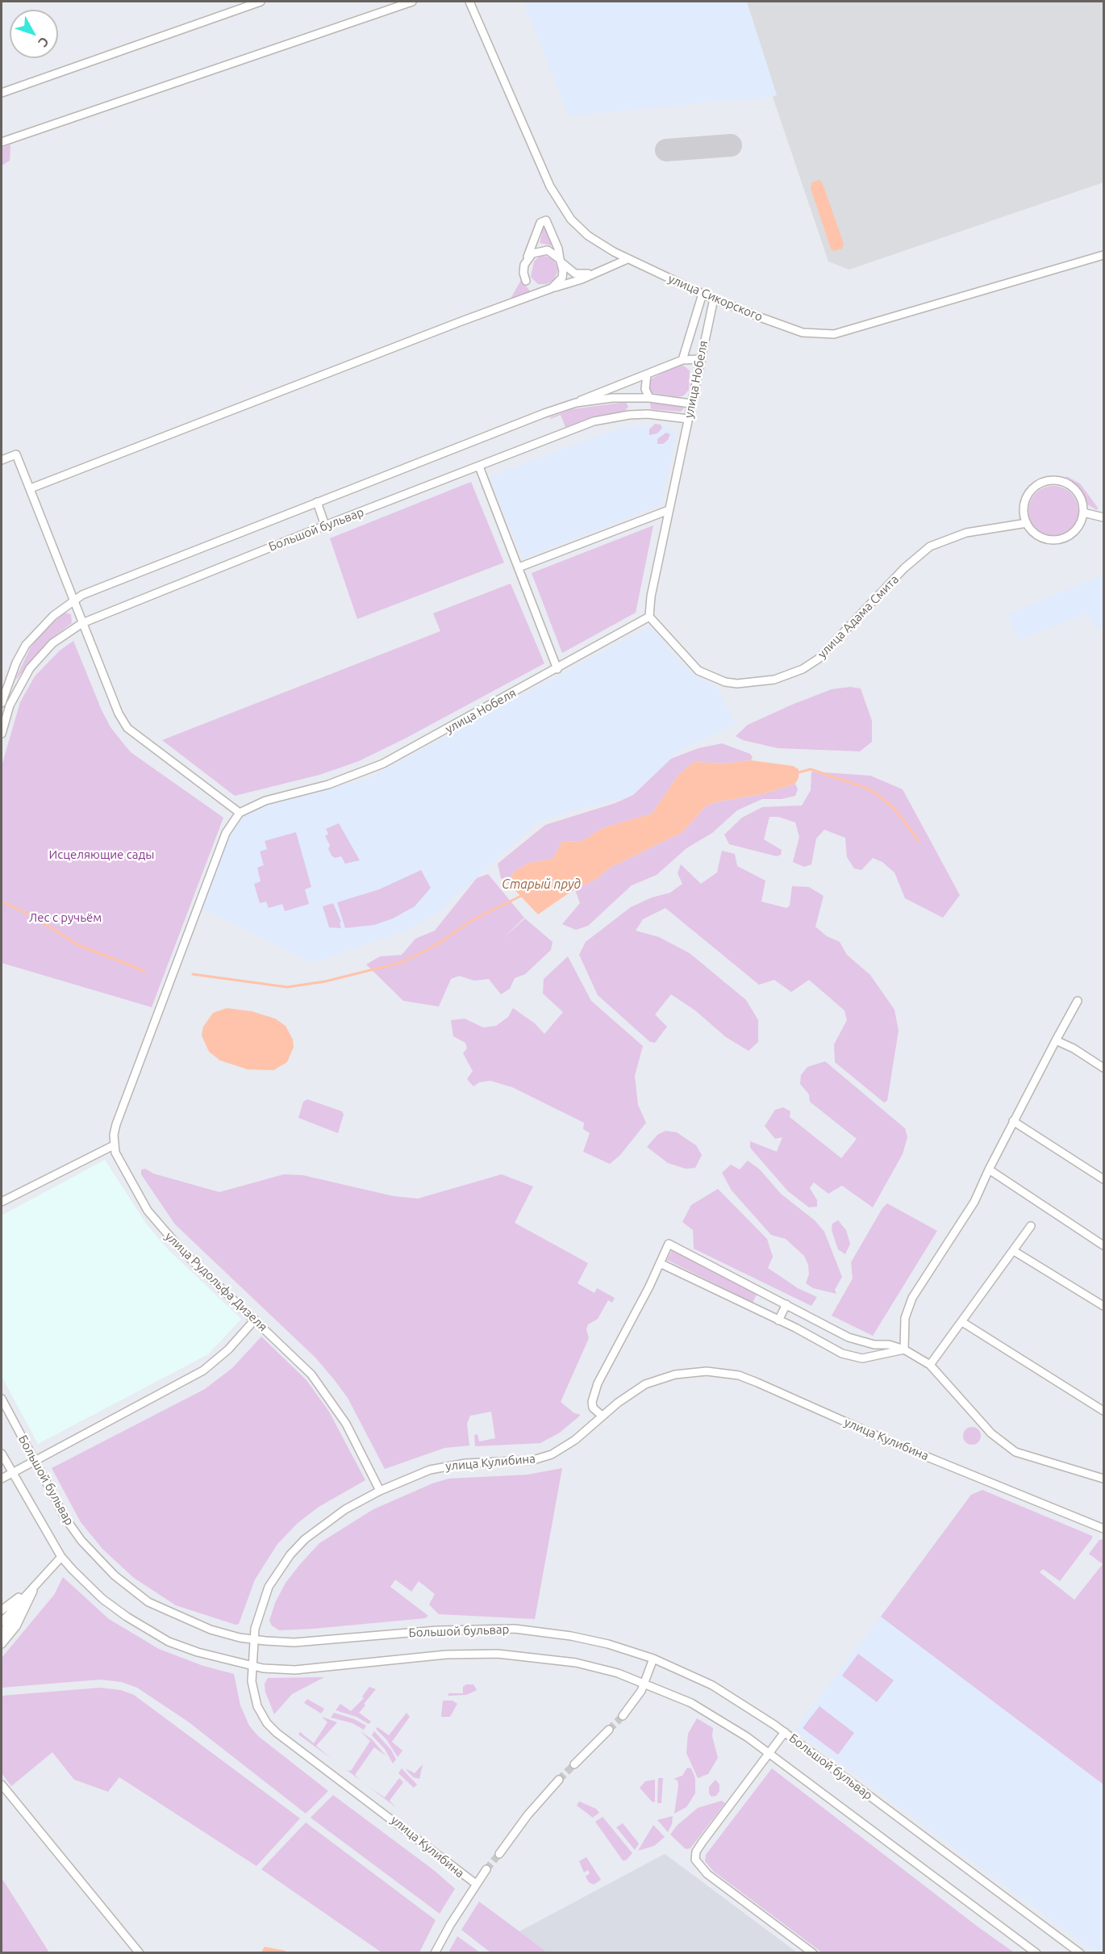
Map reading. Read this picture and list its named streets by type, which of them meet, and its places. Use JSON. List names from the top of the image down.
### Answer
{
  "streets": {
    "street": [
      "улица Сикорского",
      "улица Нобеля",
      "Большой бульвар",
      "улица Адама Смита",
      "улица Рудольфа Дизеля",
      "улица Кулибина"
    ]
  },
  "crossings": [
    ["улица Сикорского", "улица Нобеля"],
    ["улица Нобеля", "Большой бульвар"],
    ["улица Нобеля", "улица Адама Смита"],
    ["Большой бульвар", "улица Кулибина"],
    ["улица Рудольфа Дизеля", "улица Кулибина"]
  ],
  "water": ["Старый пруд"],
  "parks": ["Исцеляющие сады", "Лес с ручьём"],
  "north": "bottom right"
}
